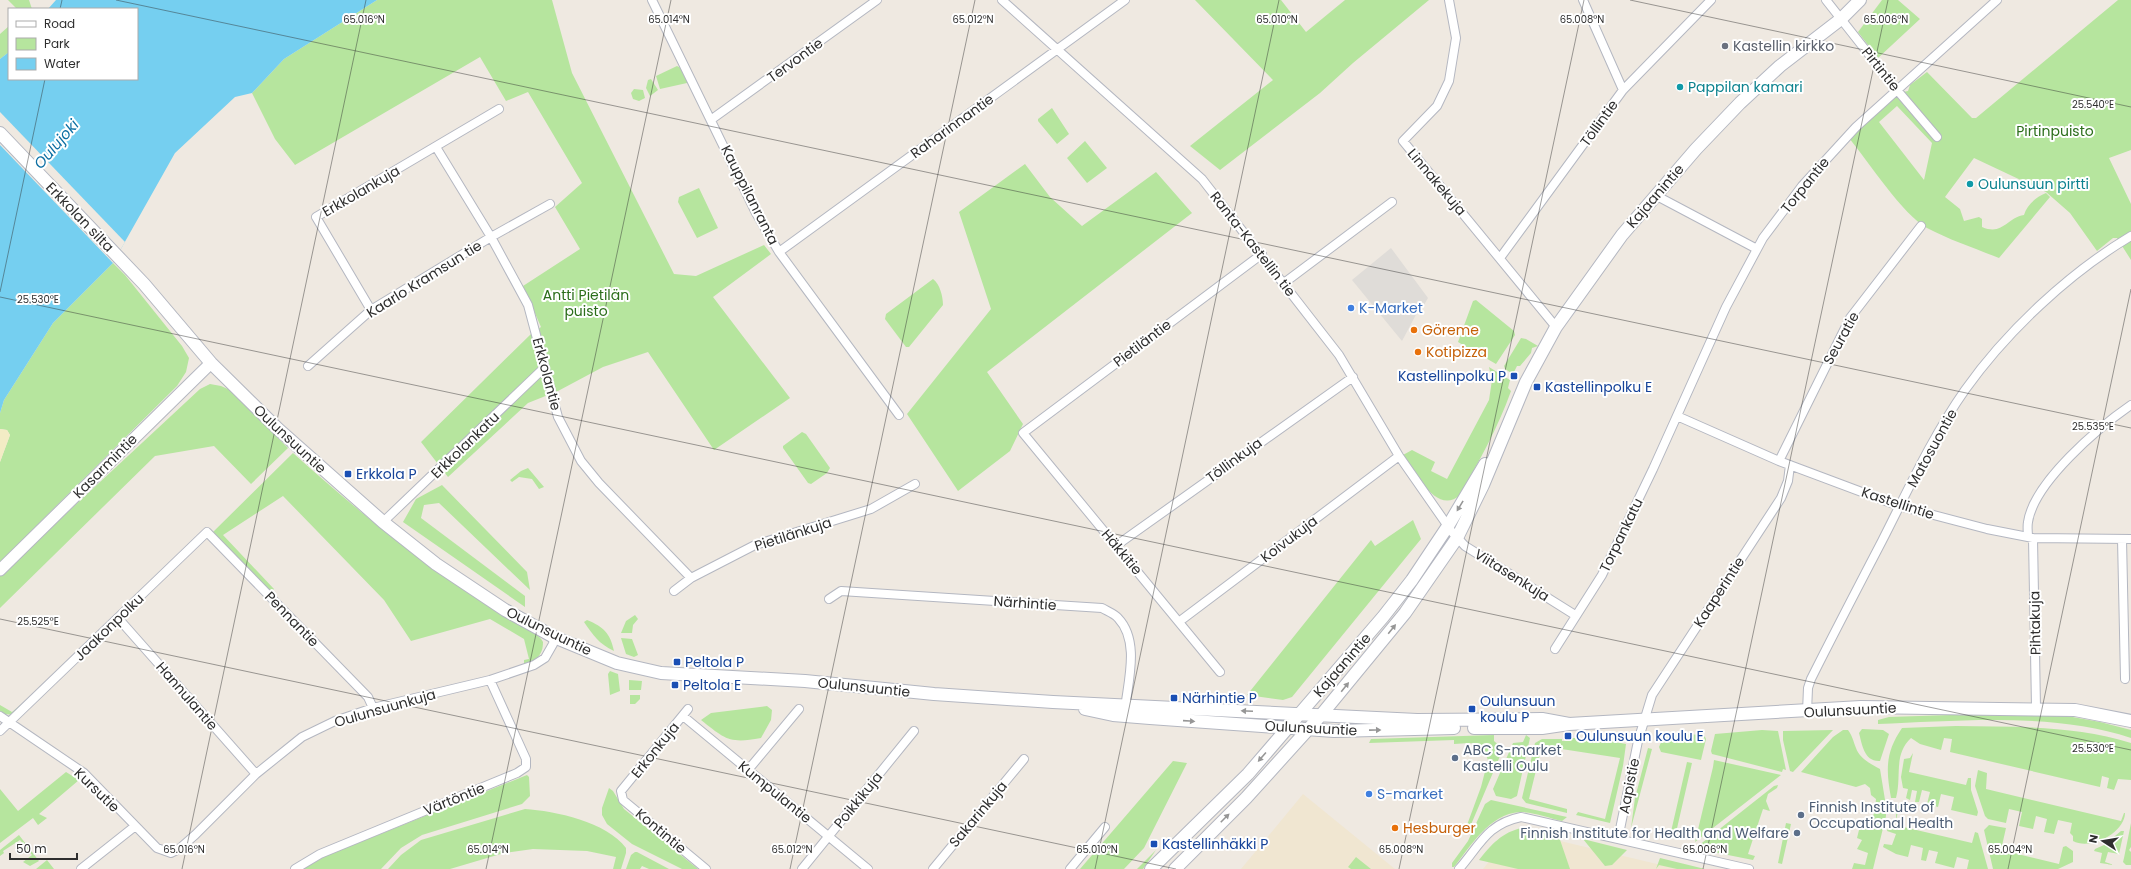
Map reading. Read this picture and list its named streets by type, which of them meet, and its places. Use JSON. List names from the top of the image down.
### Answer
{
  "streets": {
    "main road": ["Kajaanintie", "Erkkolan silta", "Oulunsuuntie"],
    "street": [
      "Tervontie",
      "Pirtintie",
      "Töllintie",
      "Raharinnantie",
      "Linnakekuja",
      "Torpantie",
      "Erkkolankuja",
      "Kauppilanranta",
      "Ranta-Kastellin tie",
      "Kaarlo Kramsun tie",
      "Seuratie",
      "Pietiläntie",
      "Erkkolantie",
      "Erkkolankatu",
      "Matosuontie",
      "Töllinkuja",
      "Kasarmintie",
      "Kastellintie",
      "Pietilänkuja",
      "Torpankatu",
      "Koivukuja",
      "Häkkitie",
      "Viitasenkuja",
      "Kaaperintie",
      "Närhintie",
      "Pennantie",
      "Pihtakuja",
      "Jaakonpolku",
      "Hannulantie",
      "Oulunsuunkuja",
      "Erkonkuja",
      "Aapistie",
      "Kursutie",
      "Kumpulantie",
      "Värtöntie",
      "Poikkikuja",
      "Sakarinkuja",
      "Kontintie"
    ]
  },
  "crossings": [
    ["Tervontie", "Kauppilanranta"],
    ["Pirtintie", "Torpantie"],
    ["Pirtintie", "Kajaanintie"],
    ["Töllintie", "Linnakekuja"],
    ["Raharinnantie", "Kauppilanranta"],
    ["Raharinnantie", "Ranta-Kastellin tie"],
    ["Linnakekuja", "Kajaanintie"],
    ["Torpantie", "Kastellintie"],
    ["Torpantie", "Torpankatu"],
    ["Erkkolankuja", "Kaarlo Kramsun tie"],
    ["Erkkolankuja", "Erkkolantie"],
    ["Kajaanintie", "Ranta-Kastellin tie"],
    ["Kajaanintie", "Oulunsuuntie"],
    ["Kajaanintie", "Viitasenkuja"],
    ["Erkkolan silta", "Oulunsuuntie"],
    ["Ranta-Kastellin tie", "Pietiläntie"],
    ["Ranta-Kastellin tie", "Töllinkuja"],
    ["Ranta-Kastellin tie", "Koivukuja"],
    ["Ranta-Kastellin tie", "Viitasenkuja"],
    ["Kaarlo Kramsun tie", "Erkkolantie"],
    ["Seuratie", "Kastellintie"],
    ["Pietiläntie", "Häkkitie"],
    ["Erkkolantie", "Erkkolankatu"],
    ["Erkkolantie", "Pietilänkuja"],
    ["Oulunsuuntie", "Erkkolankatu"],
    ["Oulunsuuntie", "Matosuontie"],
    ["Oulunsuuntie", "Kasarmintie"],
    ["Oulunsuuntie", "Kaaperintie"],
    ["Oulunsuuntie", "Närhintie"],
    ["Oulunsuuntie", "Pihtakuja"],
    ["Oulunsuuntie", "Oulunsuunkuja"],
    ["Oulunsuuntie", "Aapistie"],
    ["Matosuontie", "Kastellintie"],
    ["Töllinkuja", "Häkkitie"],
    ["Kastellintie", "Torpankatu"],
    ["Kastellintie", "Kaaperintie"],
    ["Kastellintie", "Pihtakuja"],
    ["Torpankatu", "Viitasenkuja"],
    ["Koivukuja", "Häkkitie"],
    ["Kaaperintie", "Aapistie"],
    ["Pennantie", "Jaakonpolku"],
    ["Pennantie", "Oulunsuunkuja"],
    ["Jaakonpolku", "Hannulantie"],
    ["Jaakonpolku", "Kursutie"],
    ["Hannulantie", "Oulunsuunkuja"],
    ["Oulunsuunkuja", "Kursutie"],
    ["Oulunsuunkuja", "Värtöntie"],
    ["Erkonkuja", "Kumpulantie"],
    ["Erkonkuja", "Kontintie"],
    ["Kumpulantie", "Poikkikuja"]
  ],
  "water": ["Oulujoki"],
  "parks": ["Pirtinpuisto", "Antti Pietilän puisto"],
  "places": {
    "other": [
      "Kastellin kirkko",
      "Pappilan kamari",
      "Oulunsuun pirtti",
      "K-Market",
      "Göreme",
      "Kotipizza",
      "ABC S-market Kastelli Oulu",
      "S-market",
      "Finnish Institute of Occupational Health",
      "Hesburger",
      "Finnish Institute for Health and Welfare"
    ],
    "transit": [
      "Kastellinpolku P",
      "Kastellinpolku E",
      "Erkkola P",
      "Peltola P",
      "Peltola E",
      "Närhintie P",
      "Oulunsuun koulu P",
      "Oulunsuun koulu E",
      "Kastellinhäkki P"
    ]
  },
  "legend": ["Road", "Park", "Water"],
  "scale_bar": "50 m",
  "north": "left",
  "coordinates": [
    "65.016°N",
    "65.014°N",
    "65.012°N",
    "65.010°N",
    "65.008°N",
    "65.006°N",
    "25.540°E",
    "25.530°E",
    "25.535°E",
    "25.525°E",
    "65.004°N"
  ]
}
